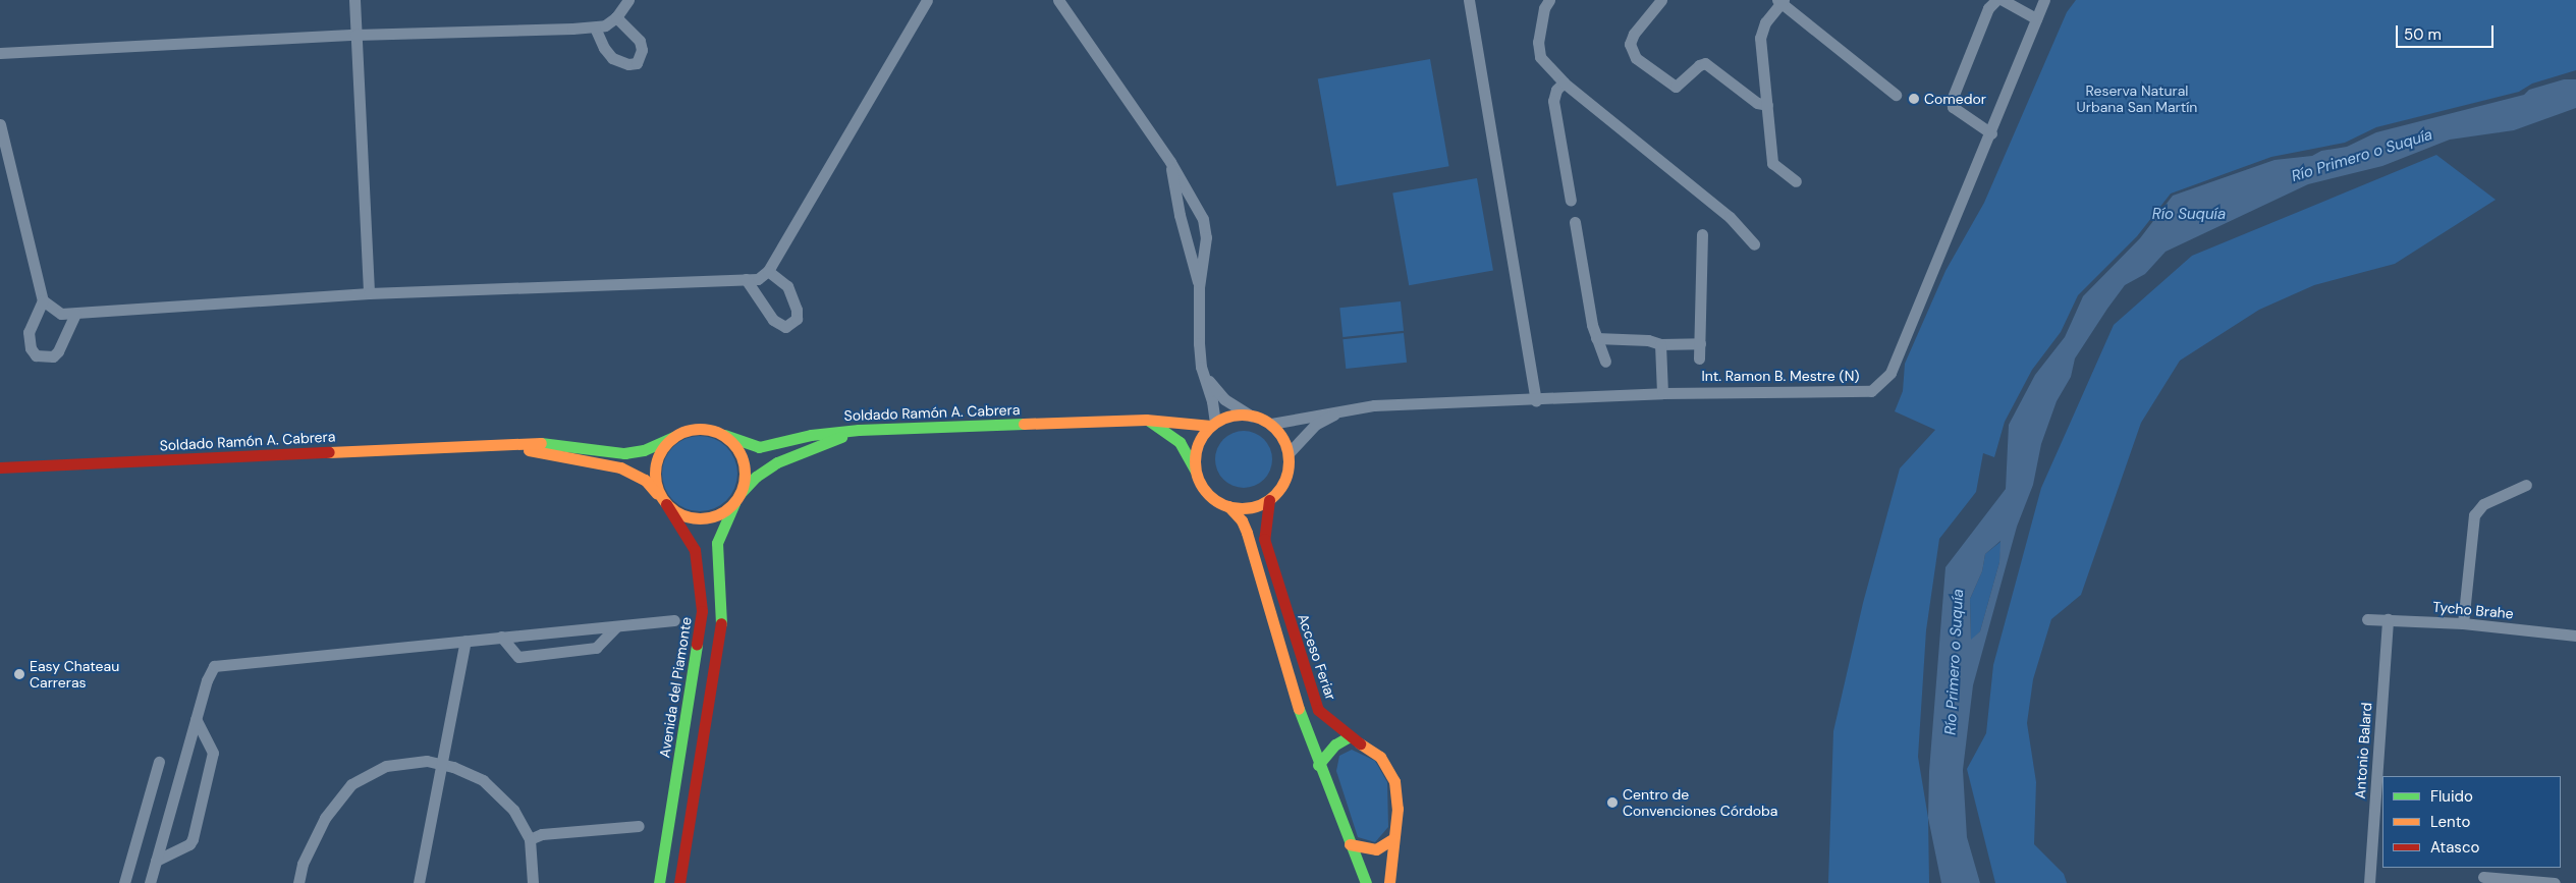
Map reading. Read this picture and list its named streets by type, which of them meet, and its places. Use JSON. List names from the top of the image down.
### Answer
{
  "streets": {
    "main road": ["Soldado Ramón A. Cabrera", "Acceso Feriar", "Avenida del Piamonte"],
    "street": ["Int. Ramon B. Mestre (N)", "Tycho Brahe", "Antonio Balard"]
  },
  "crossings": [
    ["Int. Ramon B. Mestre (N)", "Soldado Ramón A. Cabrera"],
    ["Int. Ramon B. Mestre (N)", "Acceso Feriar"],
    ["Soldado Ramón A. Cabrera", "Acceso Feriar"],
    ["Soldado Ramón A. Cabrera", "Avenida del Piamonte"],
    ["Tycho Brahe", "Antonio Balard"]
  ],
  "water": ["Río Primero o Suquía", "Río Suquía"],
  "parks": ["Reserva Natural Urbana San Martín"],
  "places": ["Comedor", "Easy Chateau Carreras", "Centro de Convenciones Córdoba"],
  "legend": ["Fluido", "Lento", "Atasco"],
  "scale_bar": "50 m"
}
